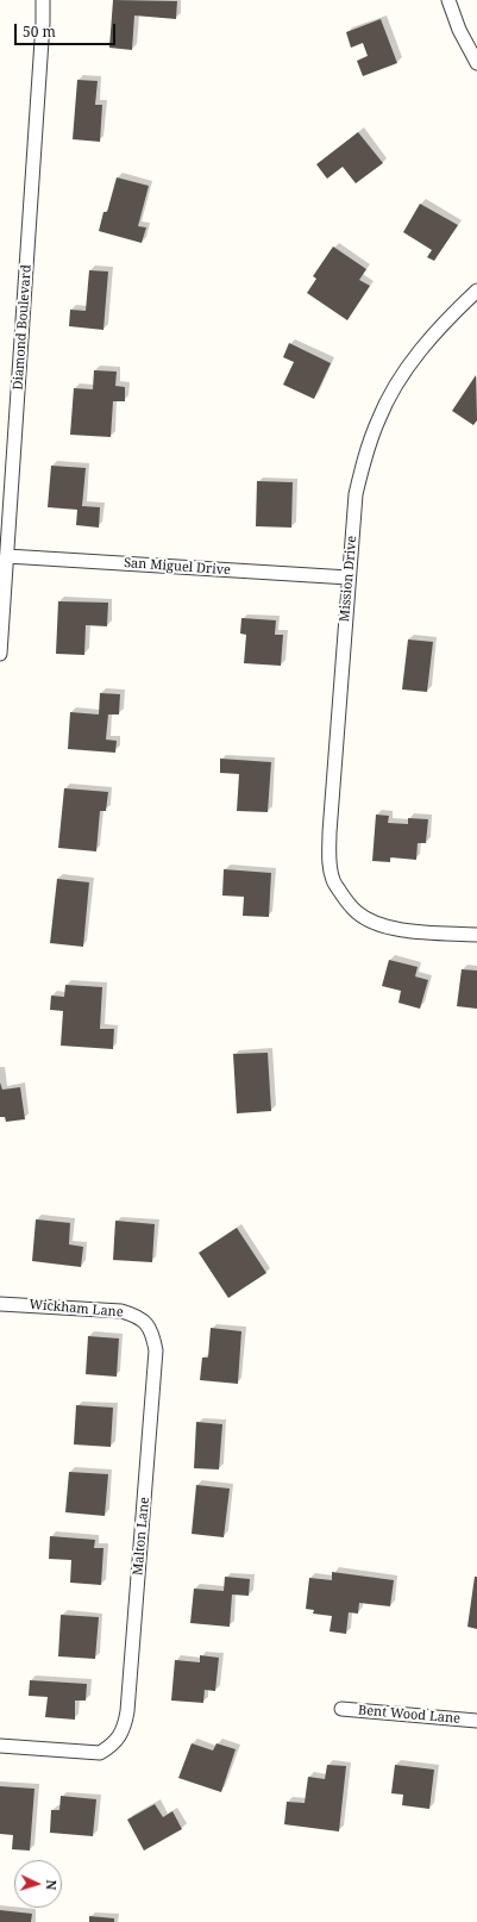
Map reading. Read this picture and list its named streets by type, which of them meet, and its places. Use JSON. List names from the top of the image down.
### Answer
{
  "streets": {
    "street": [
      "Diamond Boulevard",
      "San Miguel Drive",
      "Mission Drive",
      "Wickham Lane",
      "Malton Lane",
      "Bent Wood Lane"
    ]
  },
  "crossings": [
    ["Diamond Boulevard", "San Miguel Drive"],
    ["San Miguel Drive", "Mission Drive"],
    ["Wickham Lane", "Malton Lane"]
  ],
  "scale_bar": "50 m",
  "north": "right"
}
